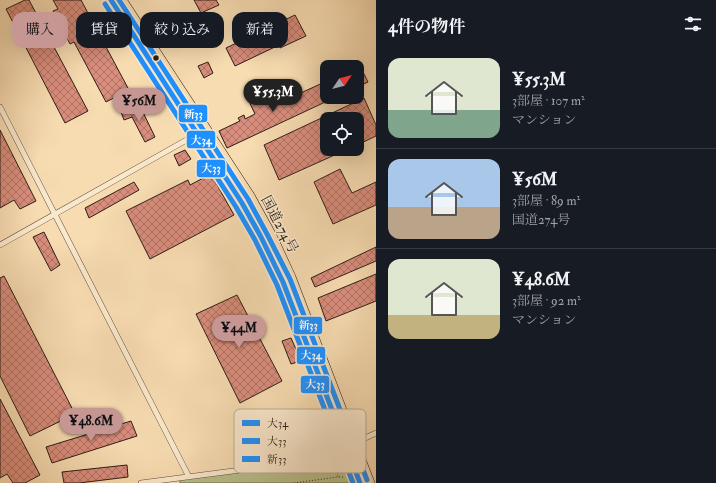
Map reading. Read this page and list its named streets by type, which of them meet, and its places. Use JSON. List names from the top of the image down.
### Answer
{
  "streets": {
    "highway": ["国道274号"]
  },
  "lines": ["transit line 大34", "transit line 新33", "transit line 大33"],
  "legend": ["大34", "大33", "新33"],
  "north": "top right",
  "page": {
    "heading": "4件の物件",
    "chip": [
      "購入",
      "賃貸",
      "絞り込み",
      "新着"
    ],
    "list": [
      {
        "name": "¥55.3M",
        "note": "3部屋 · 107 m² · マンション"
      },
      {
        "name": "¥56M",
        "note": "3部屋 · 89 m² · 国道274号"
      },
      {
        "name": "¥48.6M",
        "note": "3部屋 · 92 m² · マンション"
      }
    ],
    "price": [
      "¥55.3M",
      "¥56M",
      "¥44M",
      "¥48.6M"
    ]
  }
}
